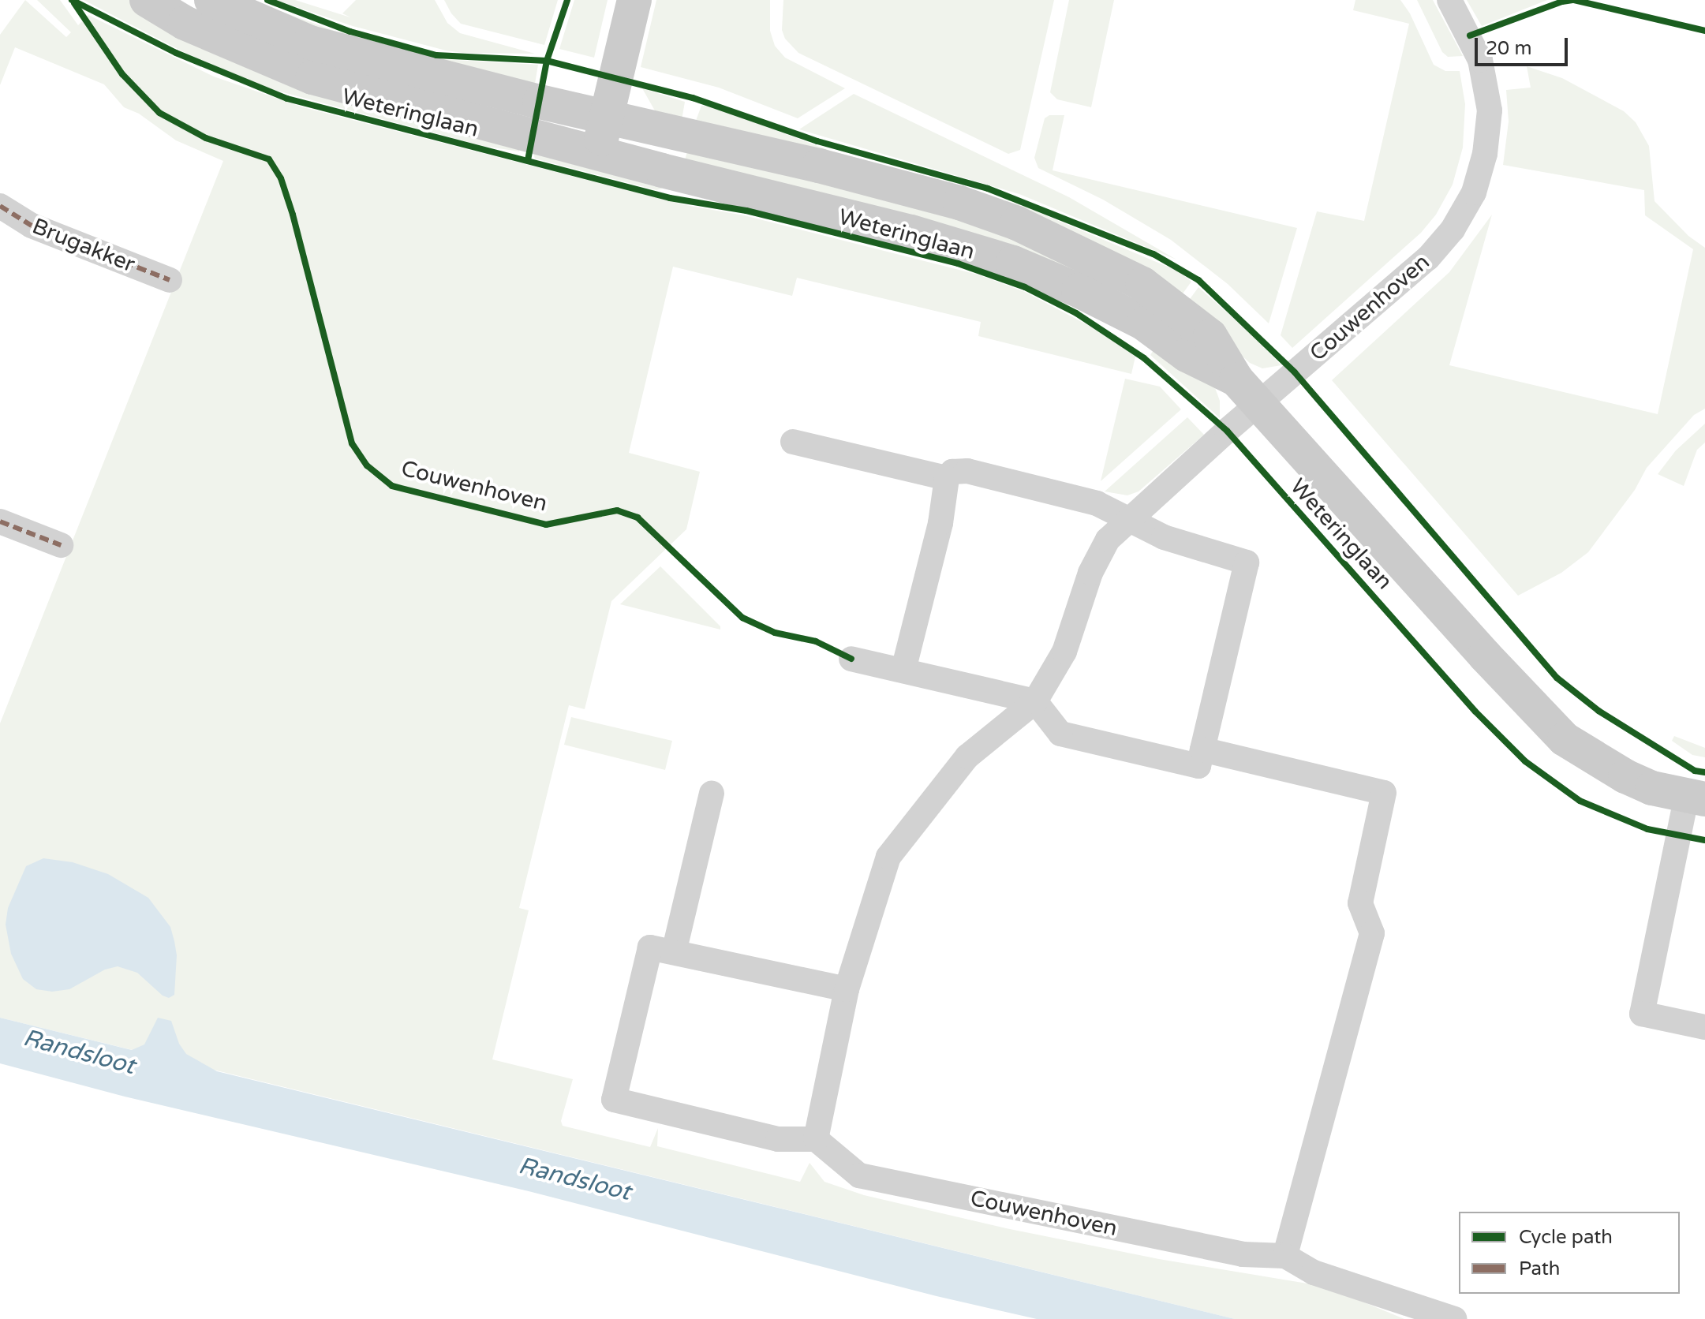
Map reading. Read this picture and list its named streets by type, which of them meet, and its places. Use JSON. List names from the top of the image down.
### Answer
{
  "streets": {
    "street": ["Weteringlaan", "Brugakker", "Couwenhoven"]
  },
  "crossings": [
    ["Weteringlaan", "Couwenhoven"]
  ],
  "water": ["Randsloot"],
  "legend": ["Cycle path", "Path"],
  "scale_bar": "20 m"
}
